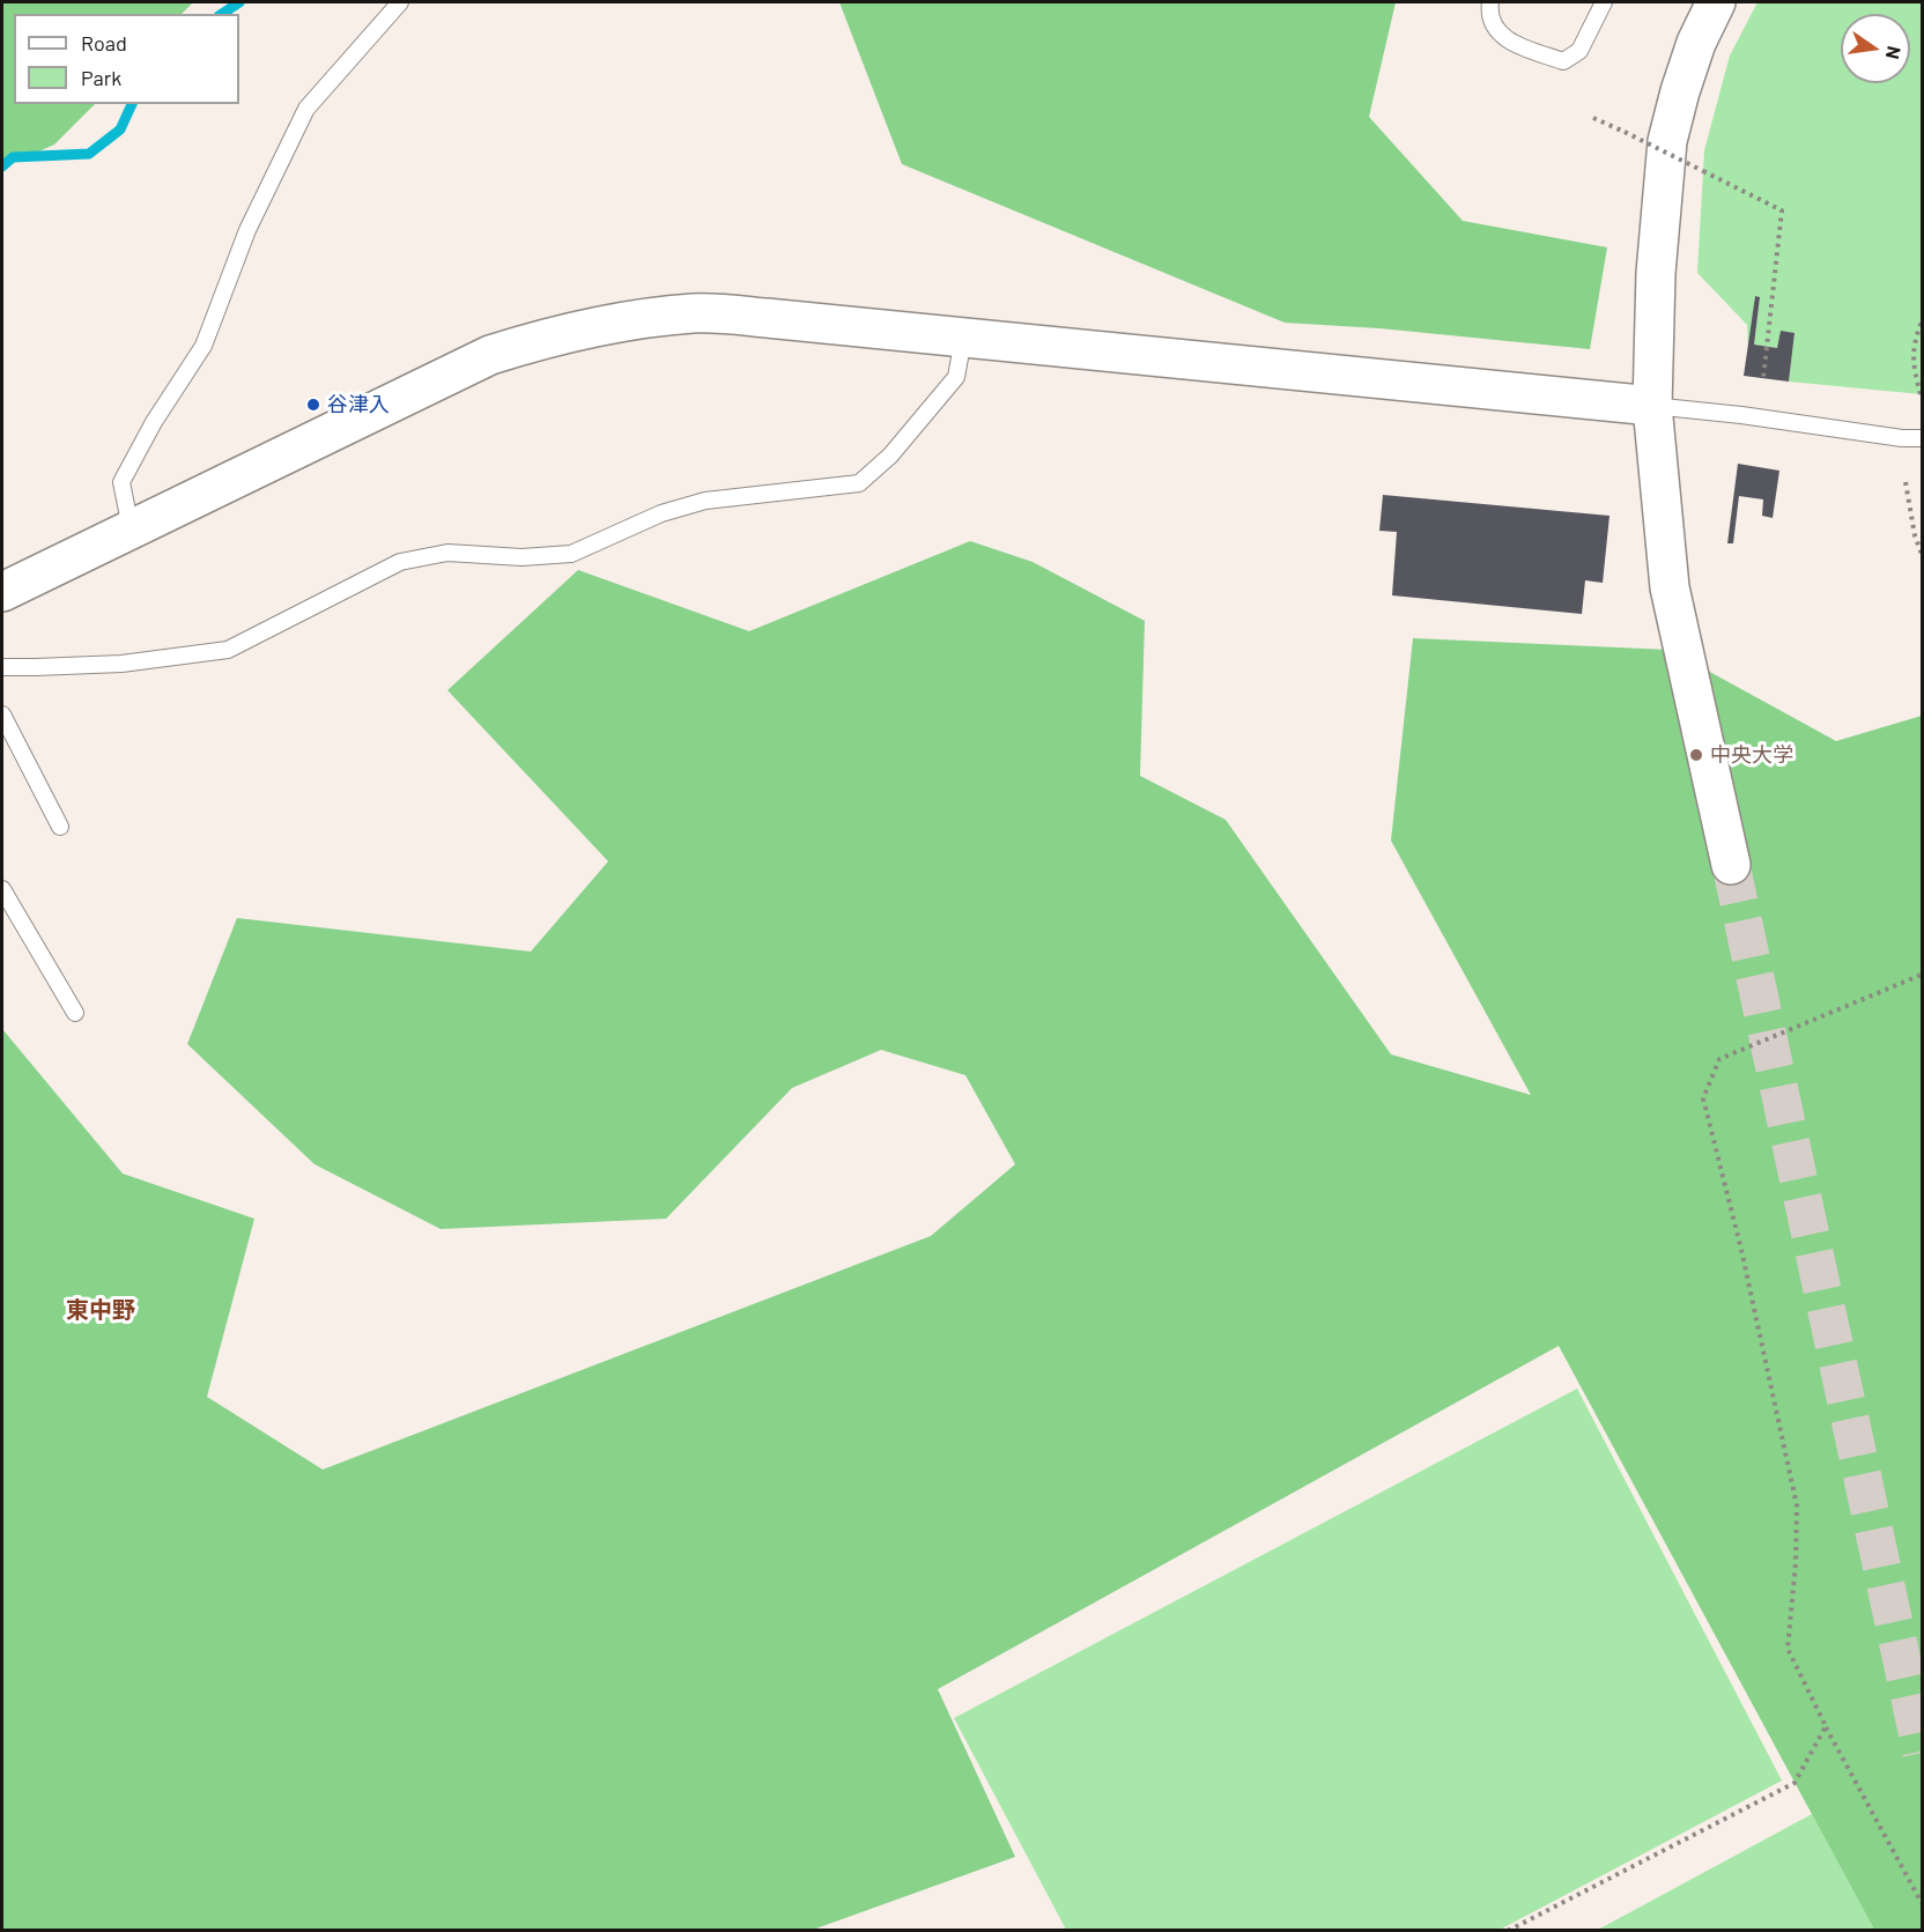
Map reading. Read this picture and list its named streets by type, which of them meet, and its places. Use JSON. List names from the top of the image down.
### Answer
{
  "districts": ["東中野"],
  "places": ["谷津入", "中央大学"],
  "legend": ["Road", "Park"],
  "north": "right"
}
